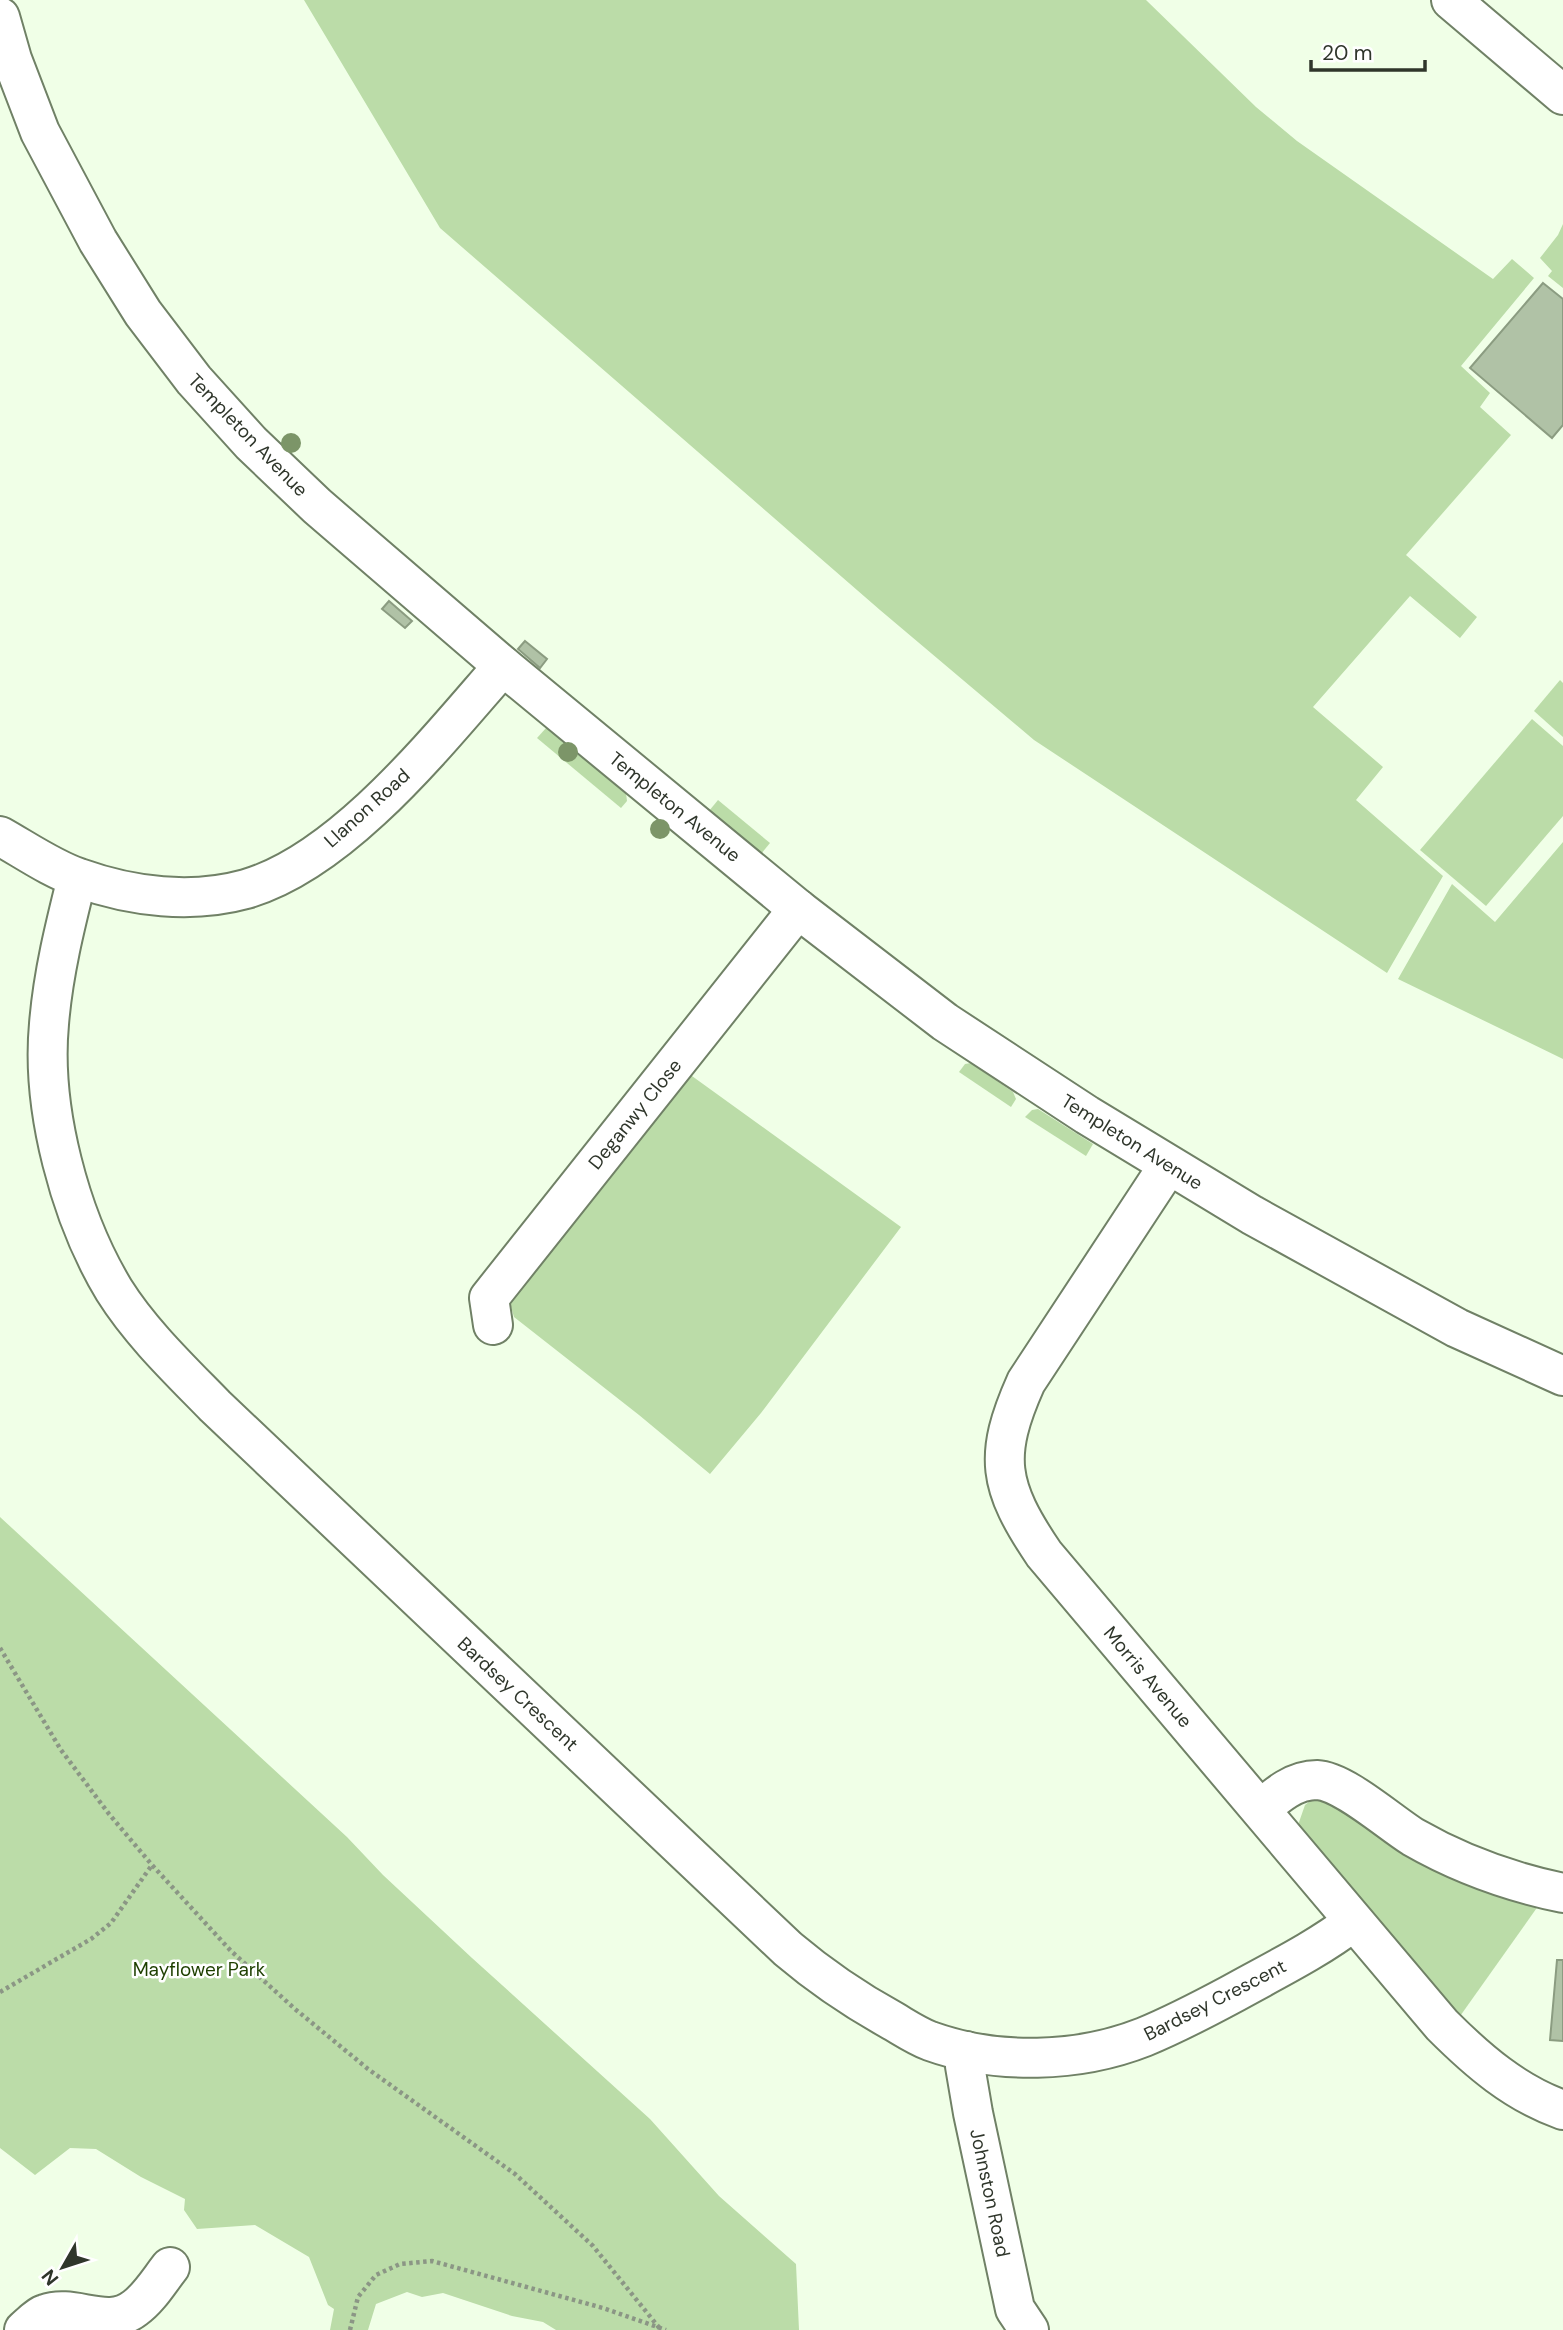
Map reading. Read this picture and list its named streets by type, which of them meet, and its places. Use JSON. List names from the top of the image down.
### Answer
{
  "streets": {
    "street": [
      "Templeton Avenue",
      "Llanon Road",
      "Deganwy Close",
      "Morris Avenue",
      "Bardsey Crescent",
      "Johnston Road"
    ]
  },
  "crossings": [
    ["Templeton Avenue", "Llanon Road"],
    ["Templeton Avenue", "Deganwy Close"],
    ["Templeton Avenue", "Morris Avenue"],
    ["Llanon Road", "Bardsey Crescent"],
    ["Morris Avenue", "Bardsey Crescent"],
    ["Bardsey Crescent", "Johnston Road"]
  ],
  "parks": ["Mayflower Park"],
  "scale_bar": "20 m",
  "north": "bottom left"
}
